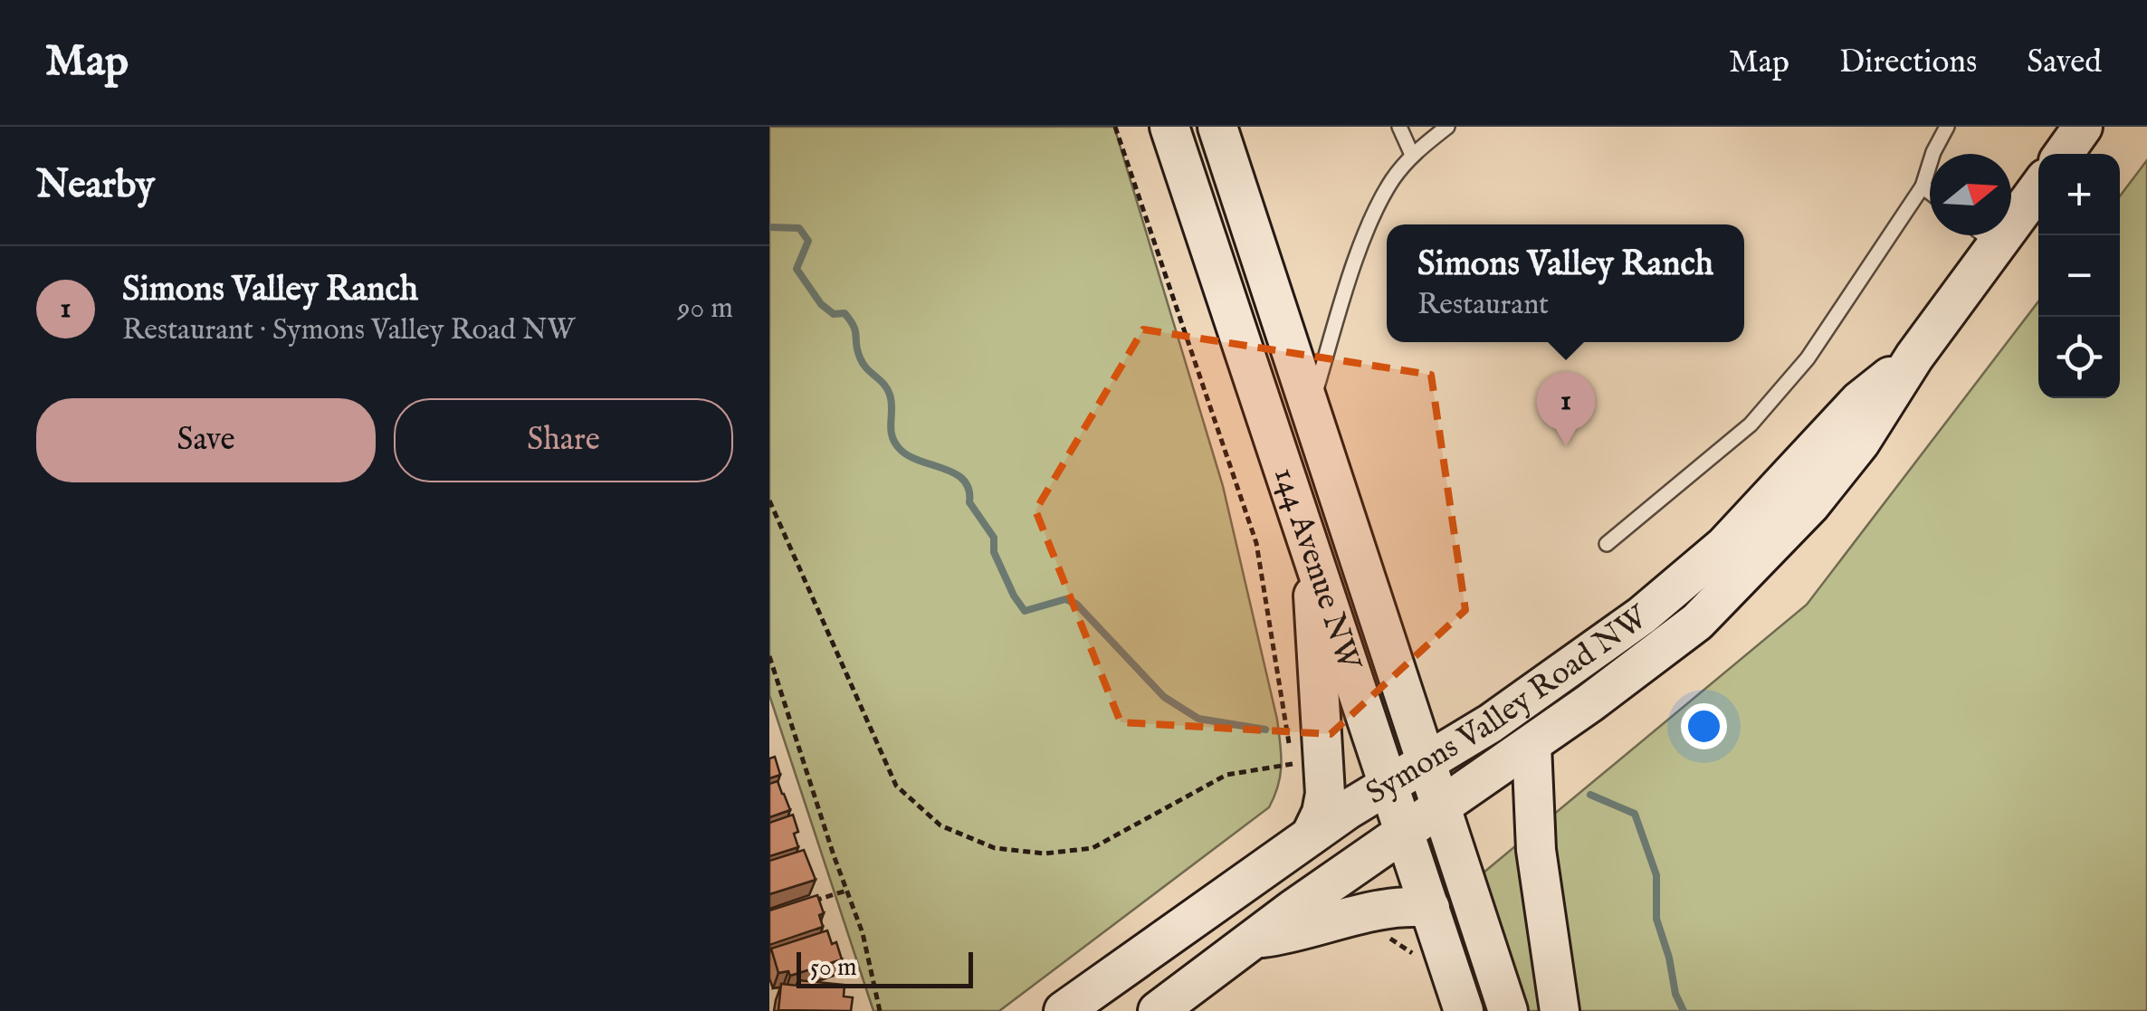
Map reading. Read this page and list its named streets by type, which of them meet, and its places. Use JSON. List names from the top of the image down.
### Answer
{
  "streets": {
    "main road": ["144 Avenue NW", "Symons Valley Road NW"]
  },
  "crossings": [
    ["144 Avenue NW", "Symons Valley Road NW"]
  ],
  "scale_bar": "50 m",
  "north": "right",
  "page": {
    "header": "Map",
    "nav": ["Map", "Directions", "Saved"],
    "heading": "Nearby",
    "map_buttons": ["+", "−"],
    "popup": ["Simons Valley Ranch", "Restaurant"],
    "list": [
      {
        "mark": "1",
        "name": "Simons Valley Ranch",
        "note": "Restaurant · Symons Valley Road NW",
        "value": "90 m"
      }
    ],
    "buttons": ["Save", "Share"],
    "pins": "1",
    "scale": "50 m"
  }
}
